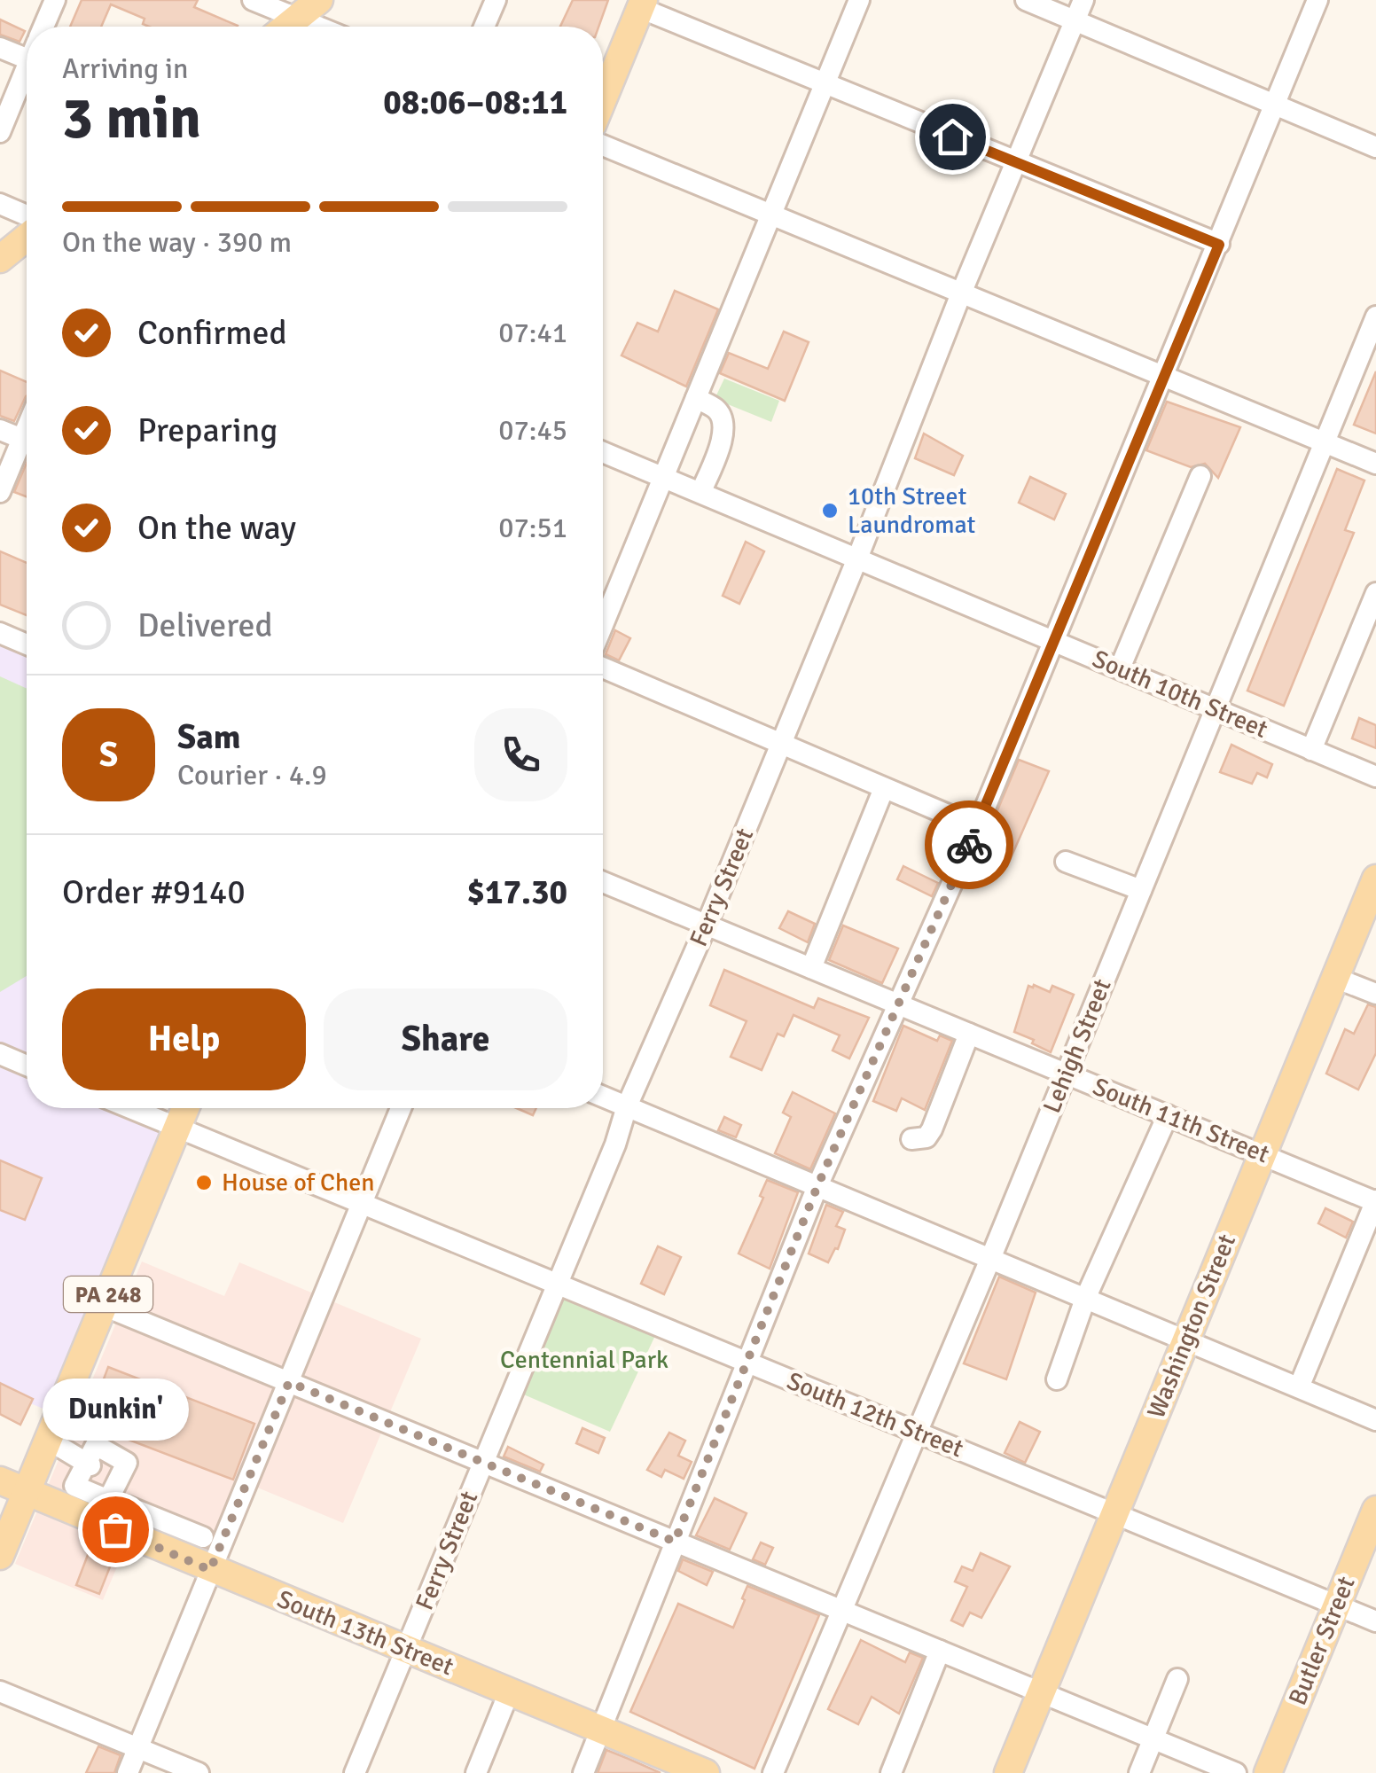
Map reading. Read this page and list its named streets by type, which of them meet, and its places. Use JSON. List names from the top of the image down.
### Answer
{
  "streets": {
    "main road": [
      "PA 248",
      "Washington Street",
      "South 13th Street",
      "Butler Street"
    ],
    "street": [
      "South 10th Street",
      "Ferry Street",
      "Lehigh Street",
      "South 11th Street",
      "South 12th Street"
    ]
  },
  "crossings": [
    ["South 10th Street", "Ferry Street"],
    ["South 10th Street", "Lehigh Street"],
    ["Ferry Street", "South 11th Street"],
    ["Ferry Street", "South 12th Street"],
    ["Ferry Street", "South 13th Street"],
    ["Lehigh Street", "South 11th Street"],
    ["Lehigh Street", "South 12th Street"],
    ["South 11th Street", "Washington Street"],
    ["PA 248", "South 12th Street"],
    ["PA 248", "South 13th Street"],
    ["Washington Street", "South 12th Street"],
    ["South 12th Street", "Butler Street"]
  ],
  "parks": ["Centennial Park"],
  "places": ["10th Street Laundromat", "House of Chen", "Dunkin'"],
  "page": {
    "heading": ["3 min", "Arriving in", "08:06–08:11"],
    "panel": [
      "Sam",
      "Courier · 4.9",
      "Order #9140",
      "$17.30"
    ],
    "bar": "On the way · 390 m",
    "list": [
      ["Confirmed", "07:41"],
      ["Preparing", "07:45"],
      ["On the way", "07:51"],
      "Delivered"
    ],
    "round": "S",
    "buttons": ["Help", "Share"],
    "bubble": "Dunkin'"
  }
}
